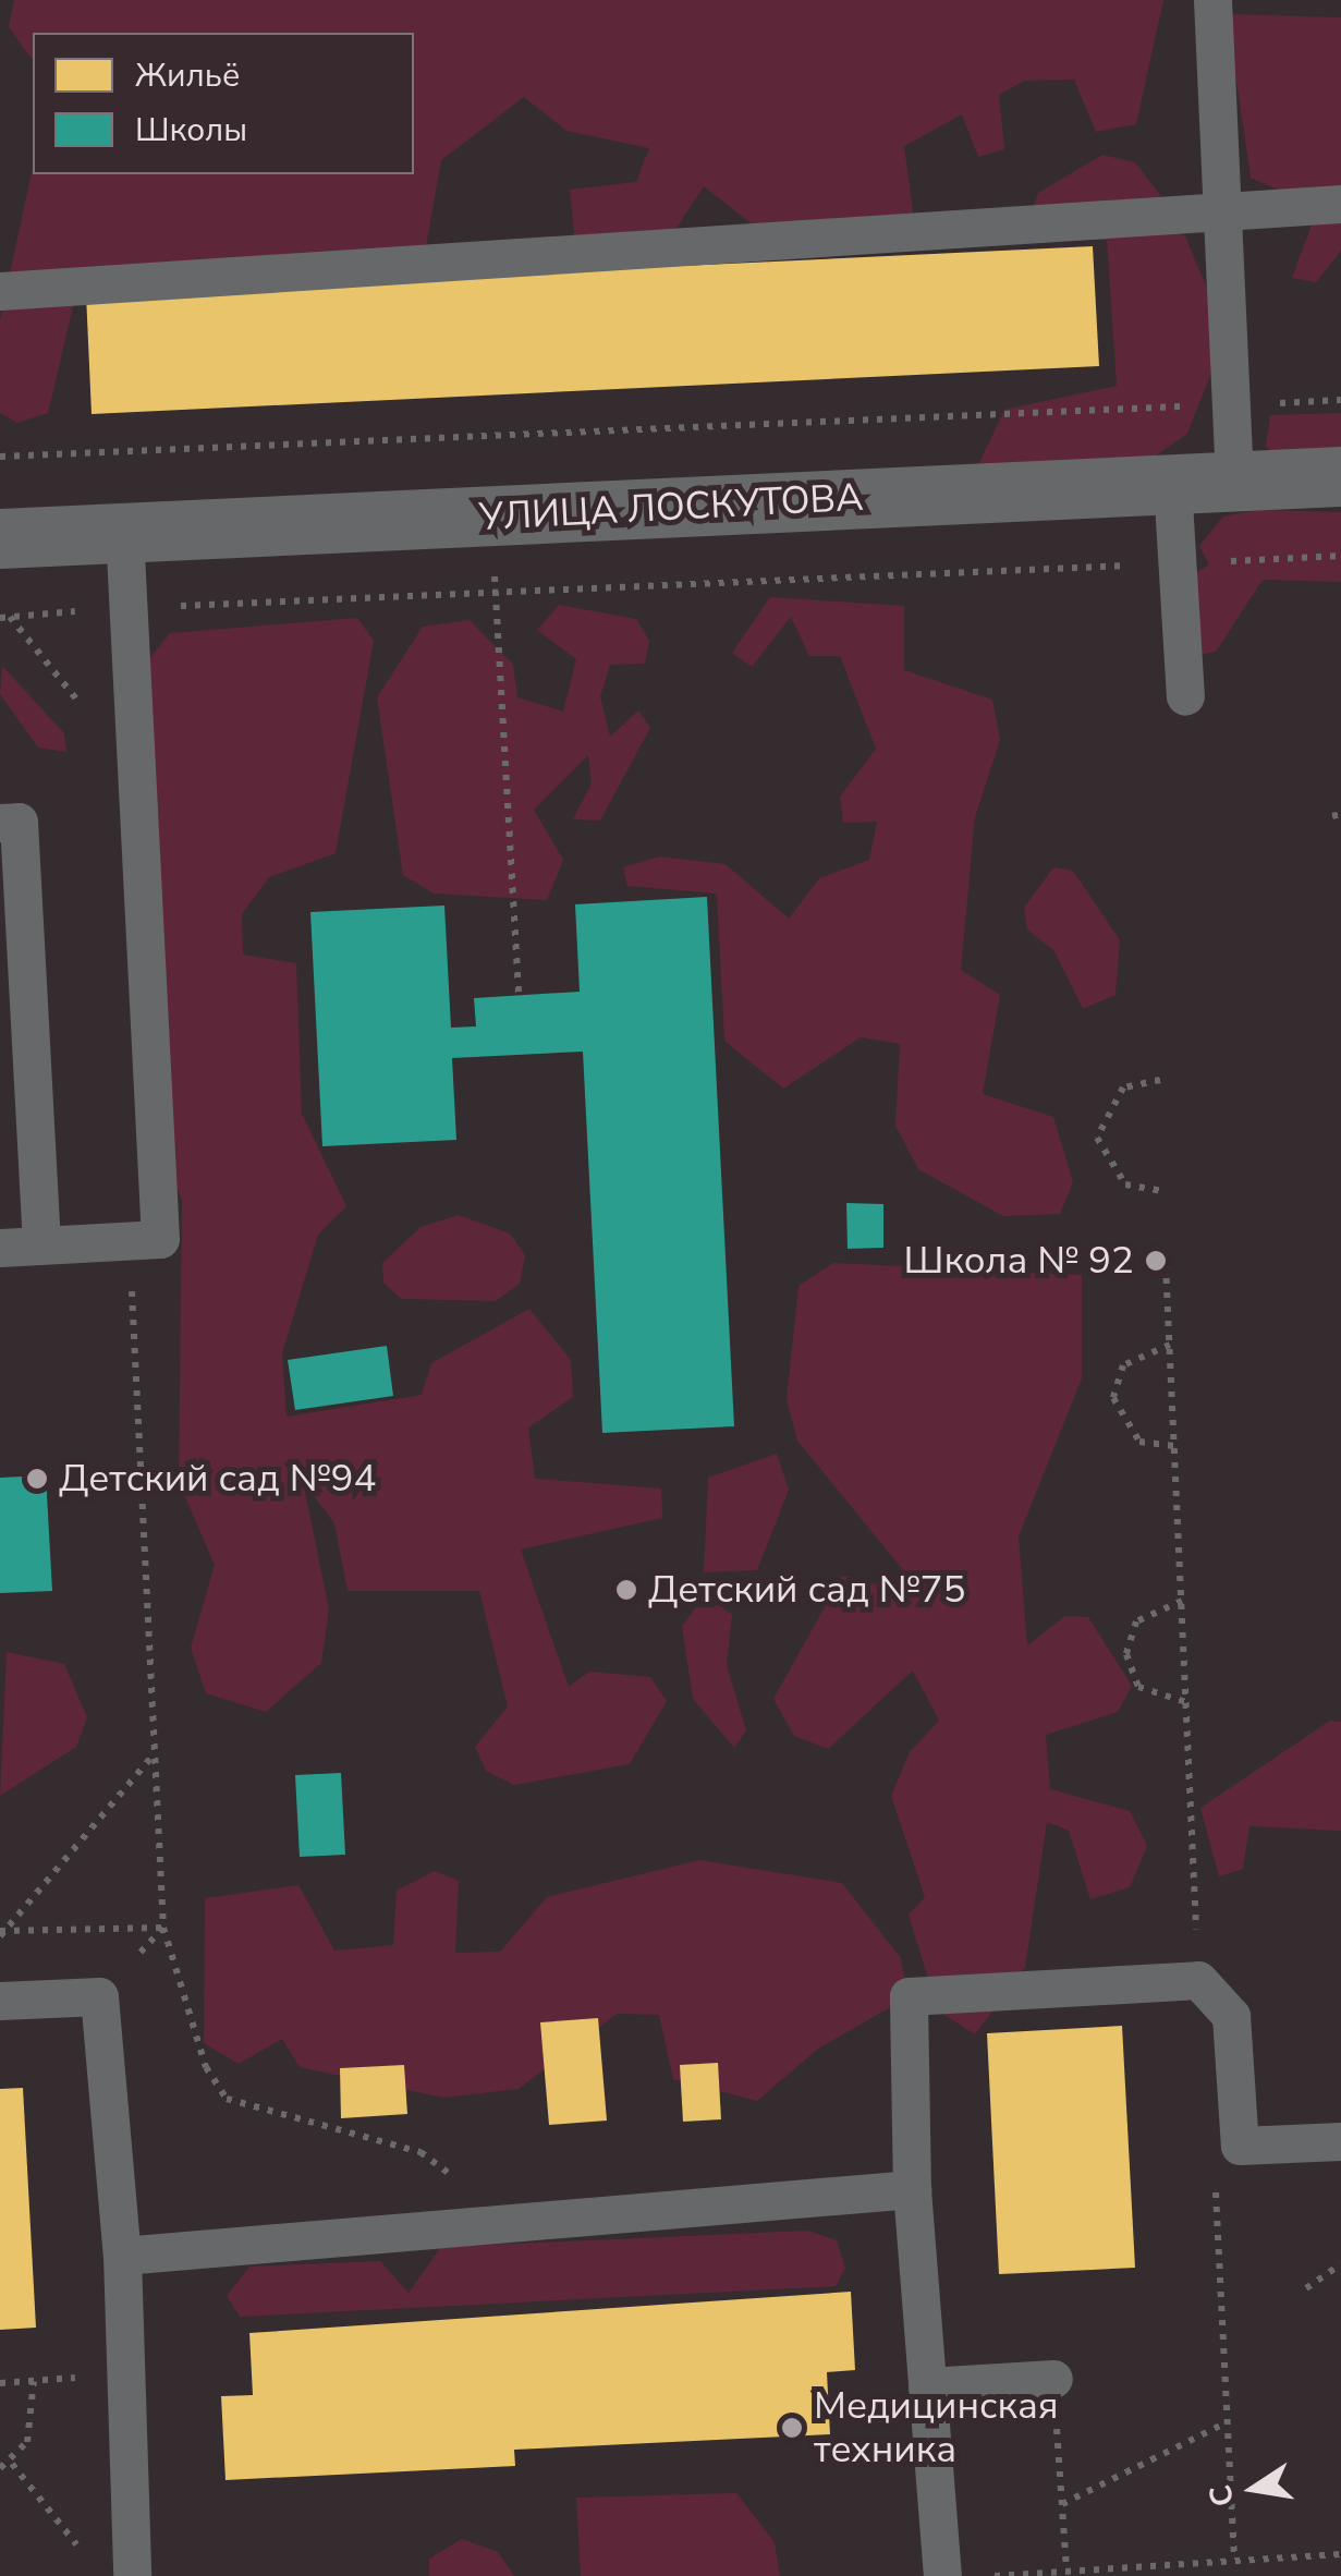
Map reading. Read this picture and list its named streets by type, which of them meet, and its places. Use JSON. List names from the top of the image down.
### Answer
{
  "streets": {
    "street": ["УЛИЦА ЛОСКУТОВА"]
  },
  "places": [
    "Школа № 92",
    "Детский сад №94",
    "Детский сад №75",
    "Медицинская техника"
  ],
  "legend": ["Жильё", "Школы"],
  "north": "left"
}
